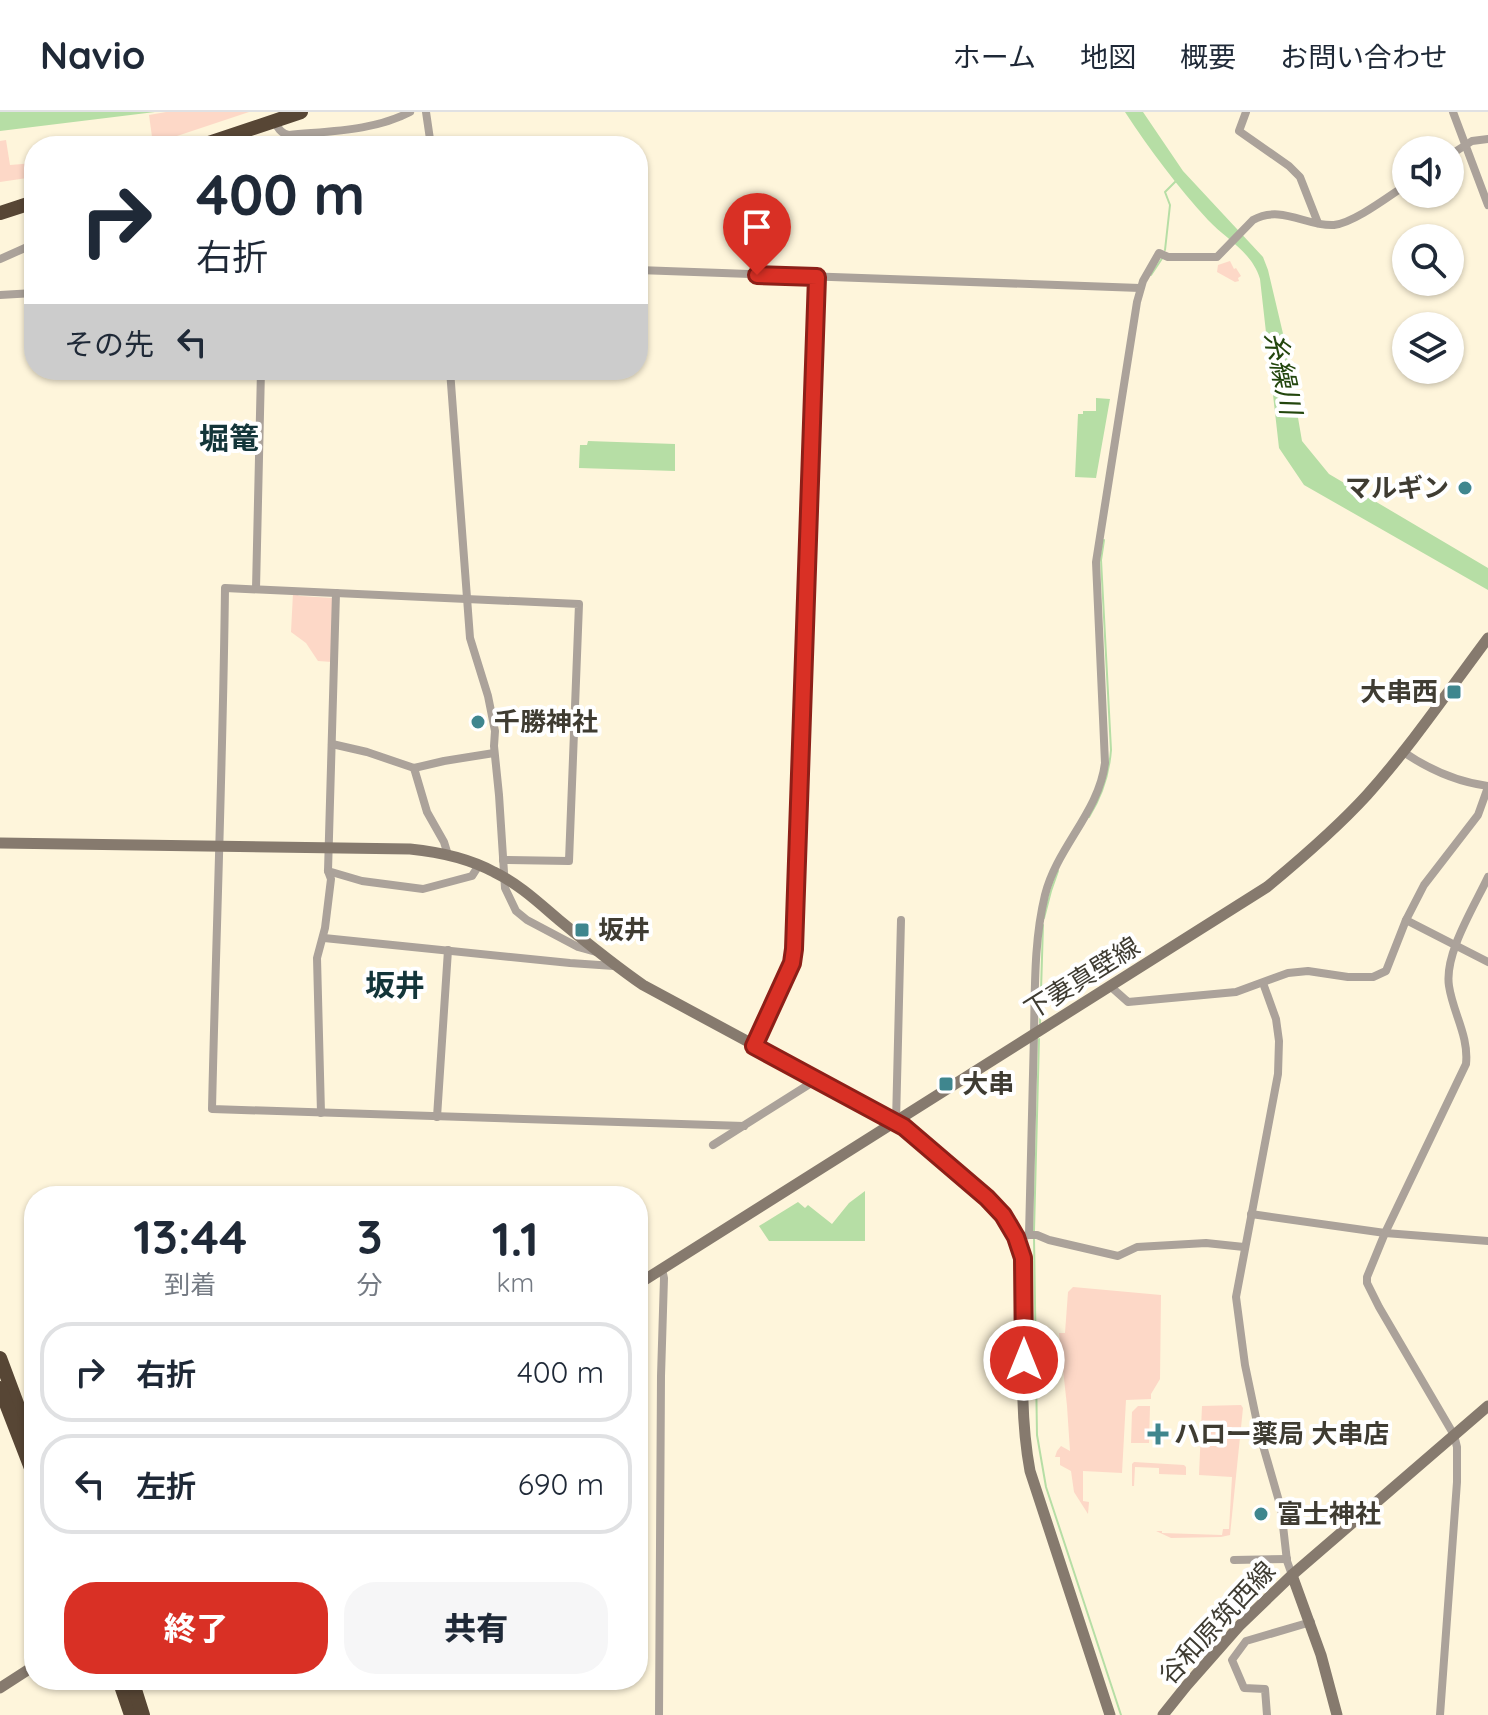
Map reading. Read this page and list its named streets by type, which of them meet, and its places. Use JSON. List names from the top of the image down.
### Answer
{
  "streets": {
    "main road": ["下妻真壁線", "谷和原筑西線"]
  },
  "districts": ["堀篭", "坂井"],
  "water": ["糸繰川"],
  "places": {
    "other": ["マルギン", "千勝神社", "富士神社"],
    "transit": ["大串西", "坂井", "大串"],
    "health": ["ハロー薬局 大串店"]
  },
  "page": {
    "header": "Navio",
    "nav": [
      "ホーム",
      "地図",
      "概要",
      "お問い合わせ"
    ],
    "turn": ["400 m", "右折"],
    "then": "その先",
    "eta": [
      "13:44",
      "到着",
      "3",
      "分",
      "1.1",
      "km"
    ],
    "list": [
      {
        "name": "右折",
        "value": "400 m"
      },
      {
        "name": "左折",
        "value": "690 m"
      }
    ],
    "buttons": ["終了", "共有"]
  }
}
